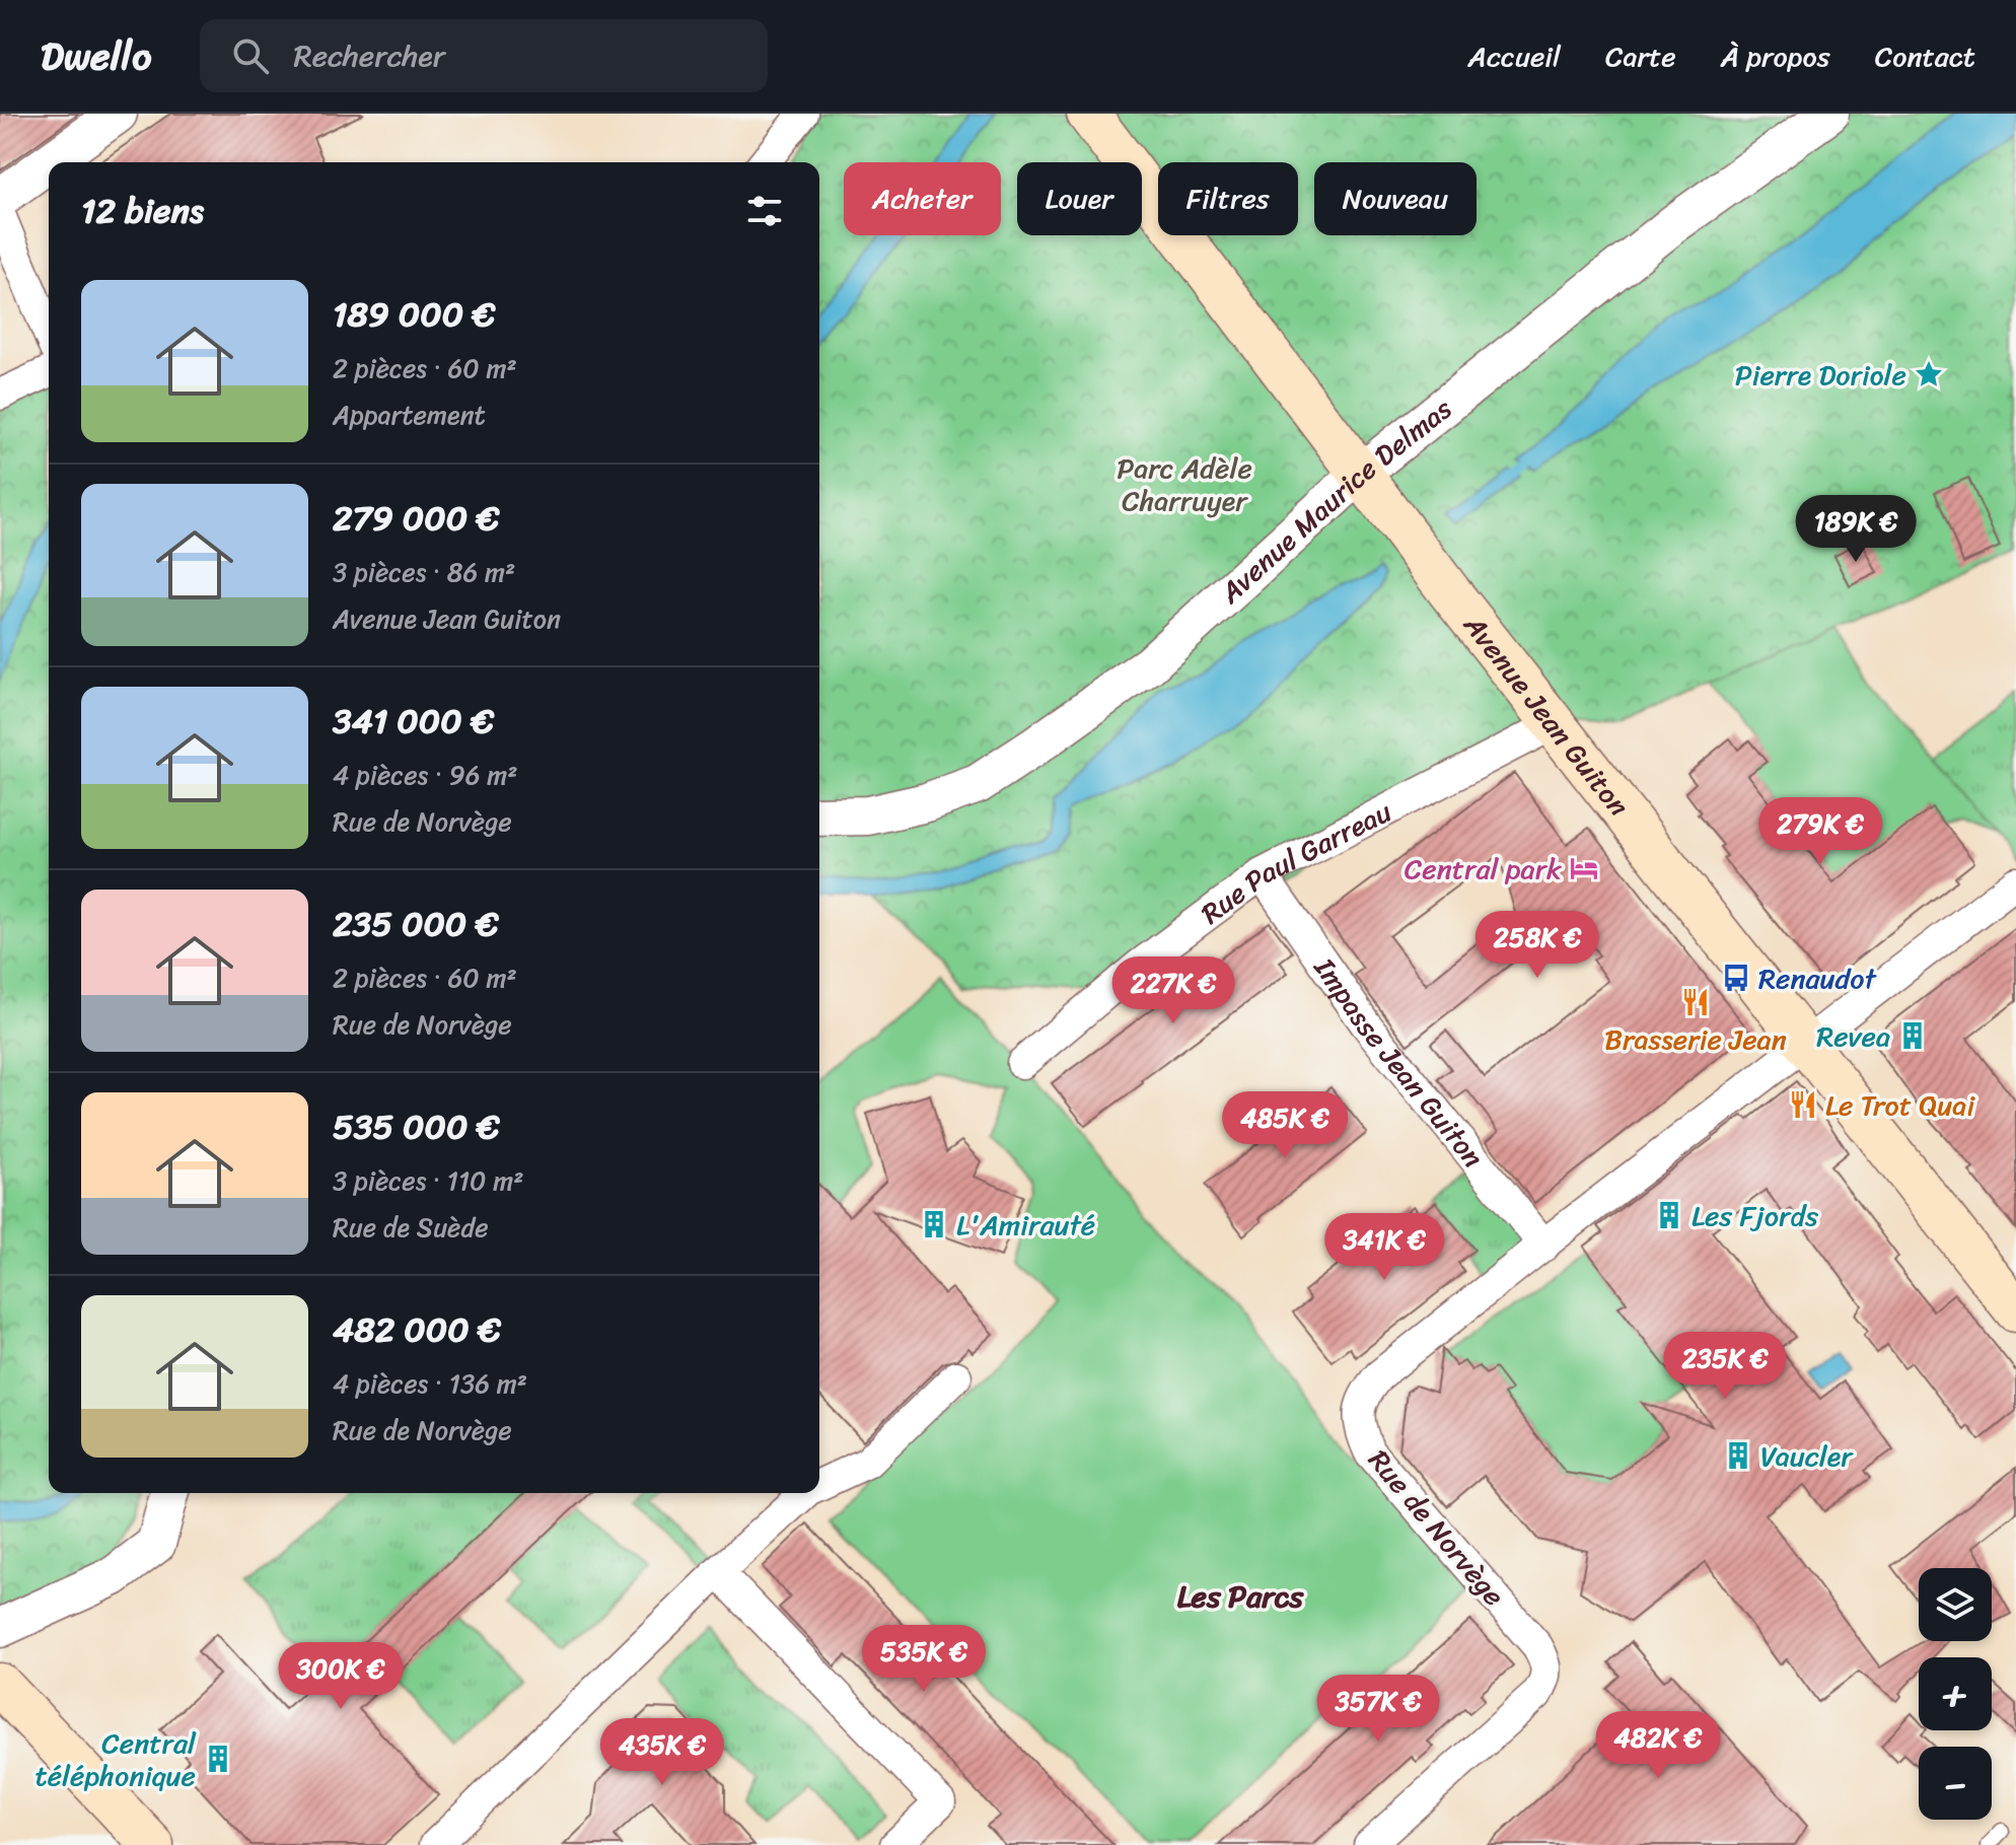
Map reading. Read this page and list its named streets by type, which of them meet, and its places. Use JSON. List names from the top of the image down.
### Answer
{
  "streets": {
    "main road": ["Avenue Jean Guiton"],
    "street": [
      "Avenue Maurice Delmas",
      "Rue Paul Garreau",
      "Impasse Jean Guiton",
      "Rue de Norvège"
    ]
  },
  "crossings": [
    ["Avenue Maurice Delmas", "Avenue Jean Guiton"],
    ["Avenue Jean Guiton", "Rue Paul Garreau"],
    ["Avenue Jean Guiton", "Rue de Norvège"],
    ["Rue Paul Garreau", "Impasse Jean Guiton"],
    ["Impasse Jean Guiton", "Rue de Norvège"]
  ],
  "districts": ["Les Parcs"],
  "parks": ["Parc Adèle Charruyer"],
  "places": {
    "place": ["Pierre Doriole"],
    "hotel": ["Central park"],
    "bus stop": ["Renaudot"],
    "restaurant": ["Brasserie Jean", "Le Trot Quai"],
    "building": [
      "Revea",
      "Les Fjords",
      "L'Amirauté",
      "Vaucler",
      "Central téléphonique"
    ]
  },
  "page": {
    "header": "Dwello",
    "search": "Rechercher",
    "nav": [
      "Accueil",
      "Carte",
      "À propos",
      "Contact"
    ],
    "chip": [
      "Acheter",
      "Louer",
      "Filtres",
      "Nouveau"
    ],
    "heading": "12 biens",
    "list": [
      {
        "name": "189 000 €",
        "note": "2 pièces · 60 m² · Appartement"
      },
      {
        "name": "279 000 €",
        "note": "3 pièces · 86 m² · Avenue Jean Guiton"
      },
      {
        "name": "341 000 €",
        "note": "4 pièces · 96 m² · Rue de Norvège"
      },
      {
        "name": "235 000 €",
        "note": "2 pièces · 60 m² · Rue de Norvège"
      },
      {
        "name": "535 000 €",
        "note": "3 pièces · 110 m² · Rue de Suède"
      },
      {
        "name": "482 000 €",
        "note": "4 pièces · 136 m² · Rue de Norvège"
      }
    ],
    "price": [
      "189K €",
      "279K €",
      "258K €",
      "227K €",
      "485K €",
      "341K €",
      "235K €",
      "535K €",
      "300K €",
      "357K €",
      "482K €",
      "435K €"
    ],
    "map_buttons": ["+", "−"]
  }
}
